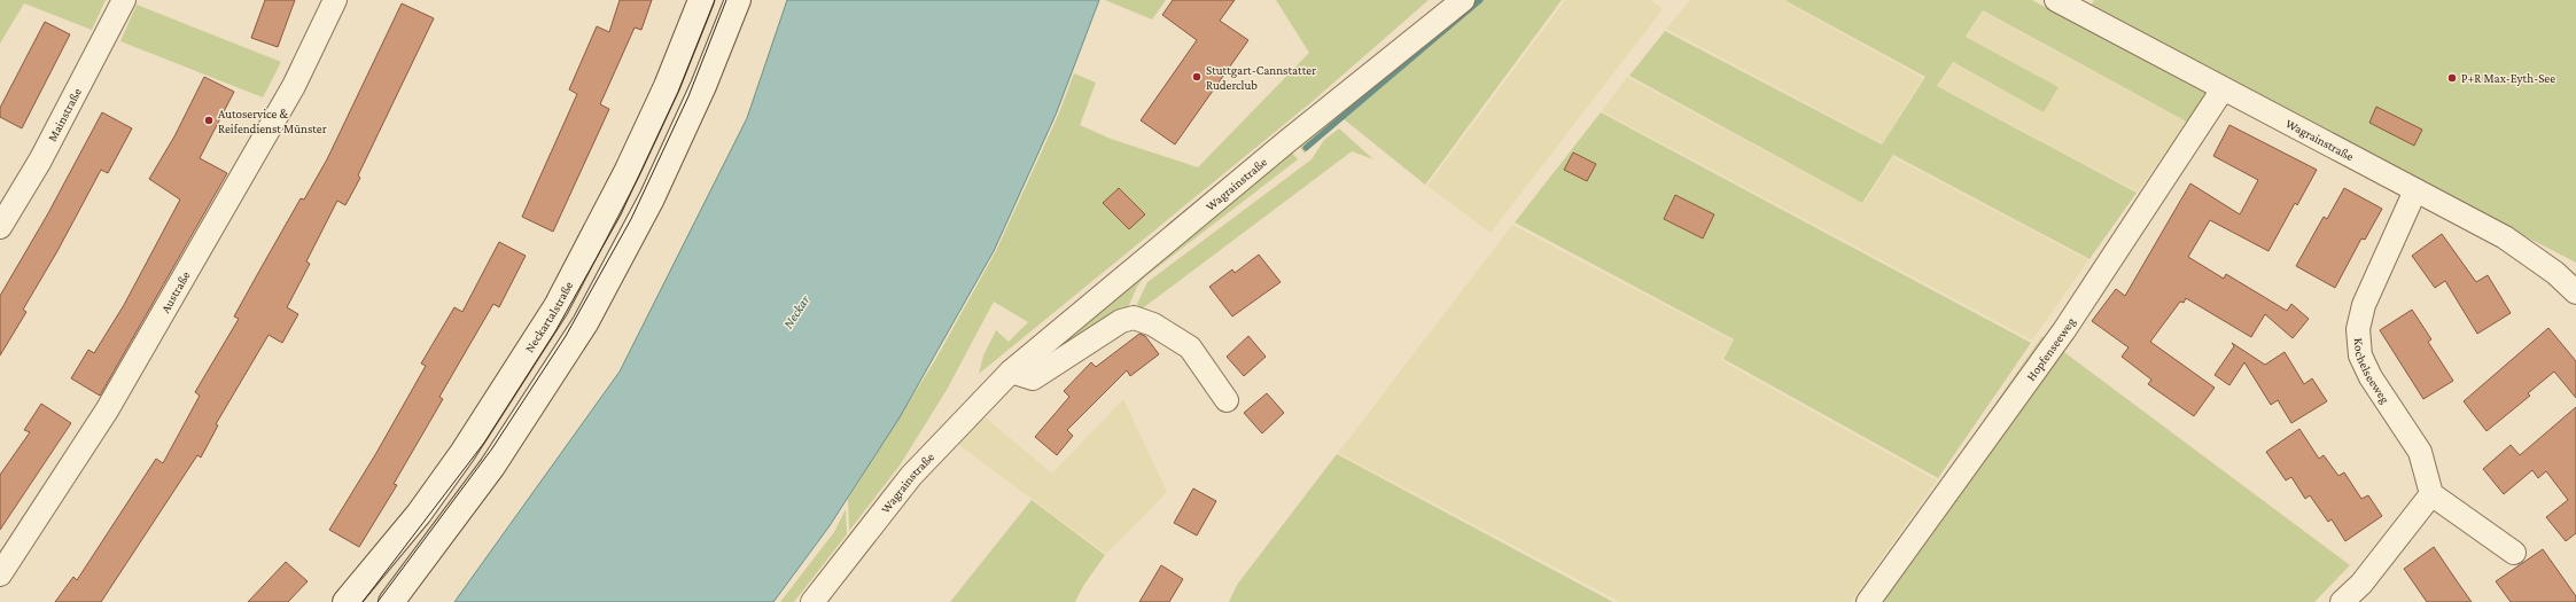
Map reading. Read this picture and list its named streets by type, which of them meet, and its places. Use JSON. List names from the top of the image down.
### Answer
{
  "streets": {
    "main road": ["Neckartalstraße"],
    "street": [
      "Mainstraße",
      "Wagrainstraße",
      "Austraße",
      "Hopfenseeweg",
      "Kochelseeweg"
    ]
  },
  "crossings": [
    ["Wagrainstraße", "Hopfenseeweg"],
    ["Wagrainstraße", "Kochelseeweg"]
  ],
  "water": ["Neckar"],
  "places": ["Stuttgart-Cannstatter Ruderclub", "P+R Max-Eyth-See", "Autoservice & Reifendienst Münster"]
}
